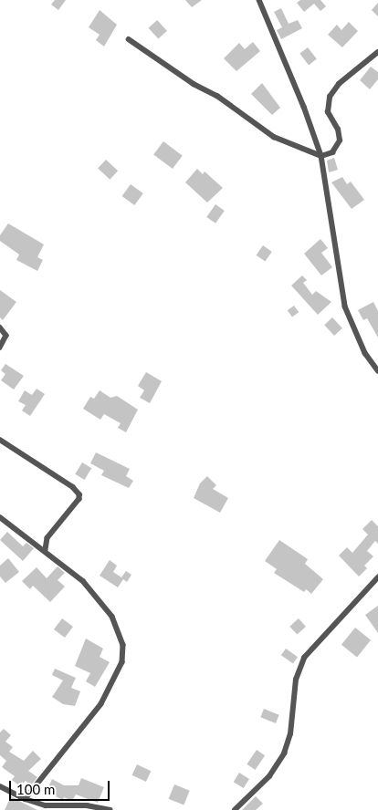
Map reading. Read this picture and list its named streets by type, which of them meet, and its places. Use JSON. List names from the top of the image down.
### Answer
{
  "scale_bar": "100 m"
}
